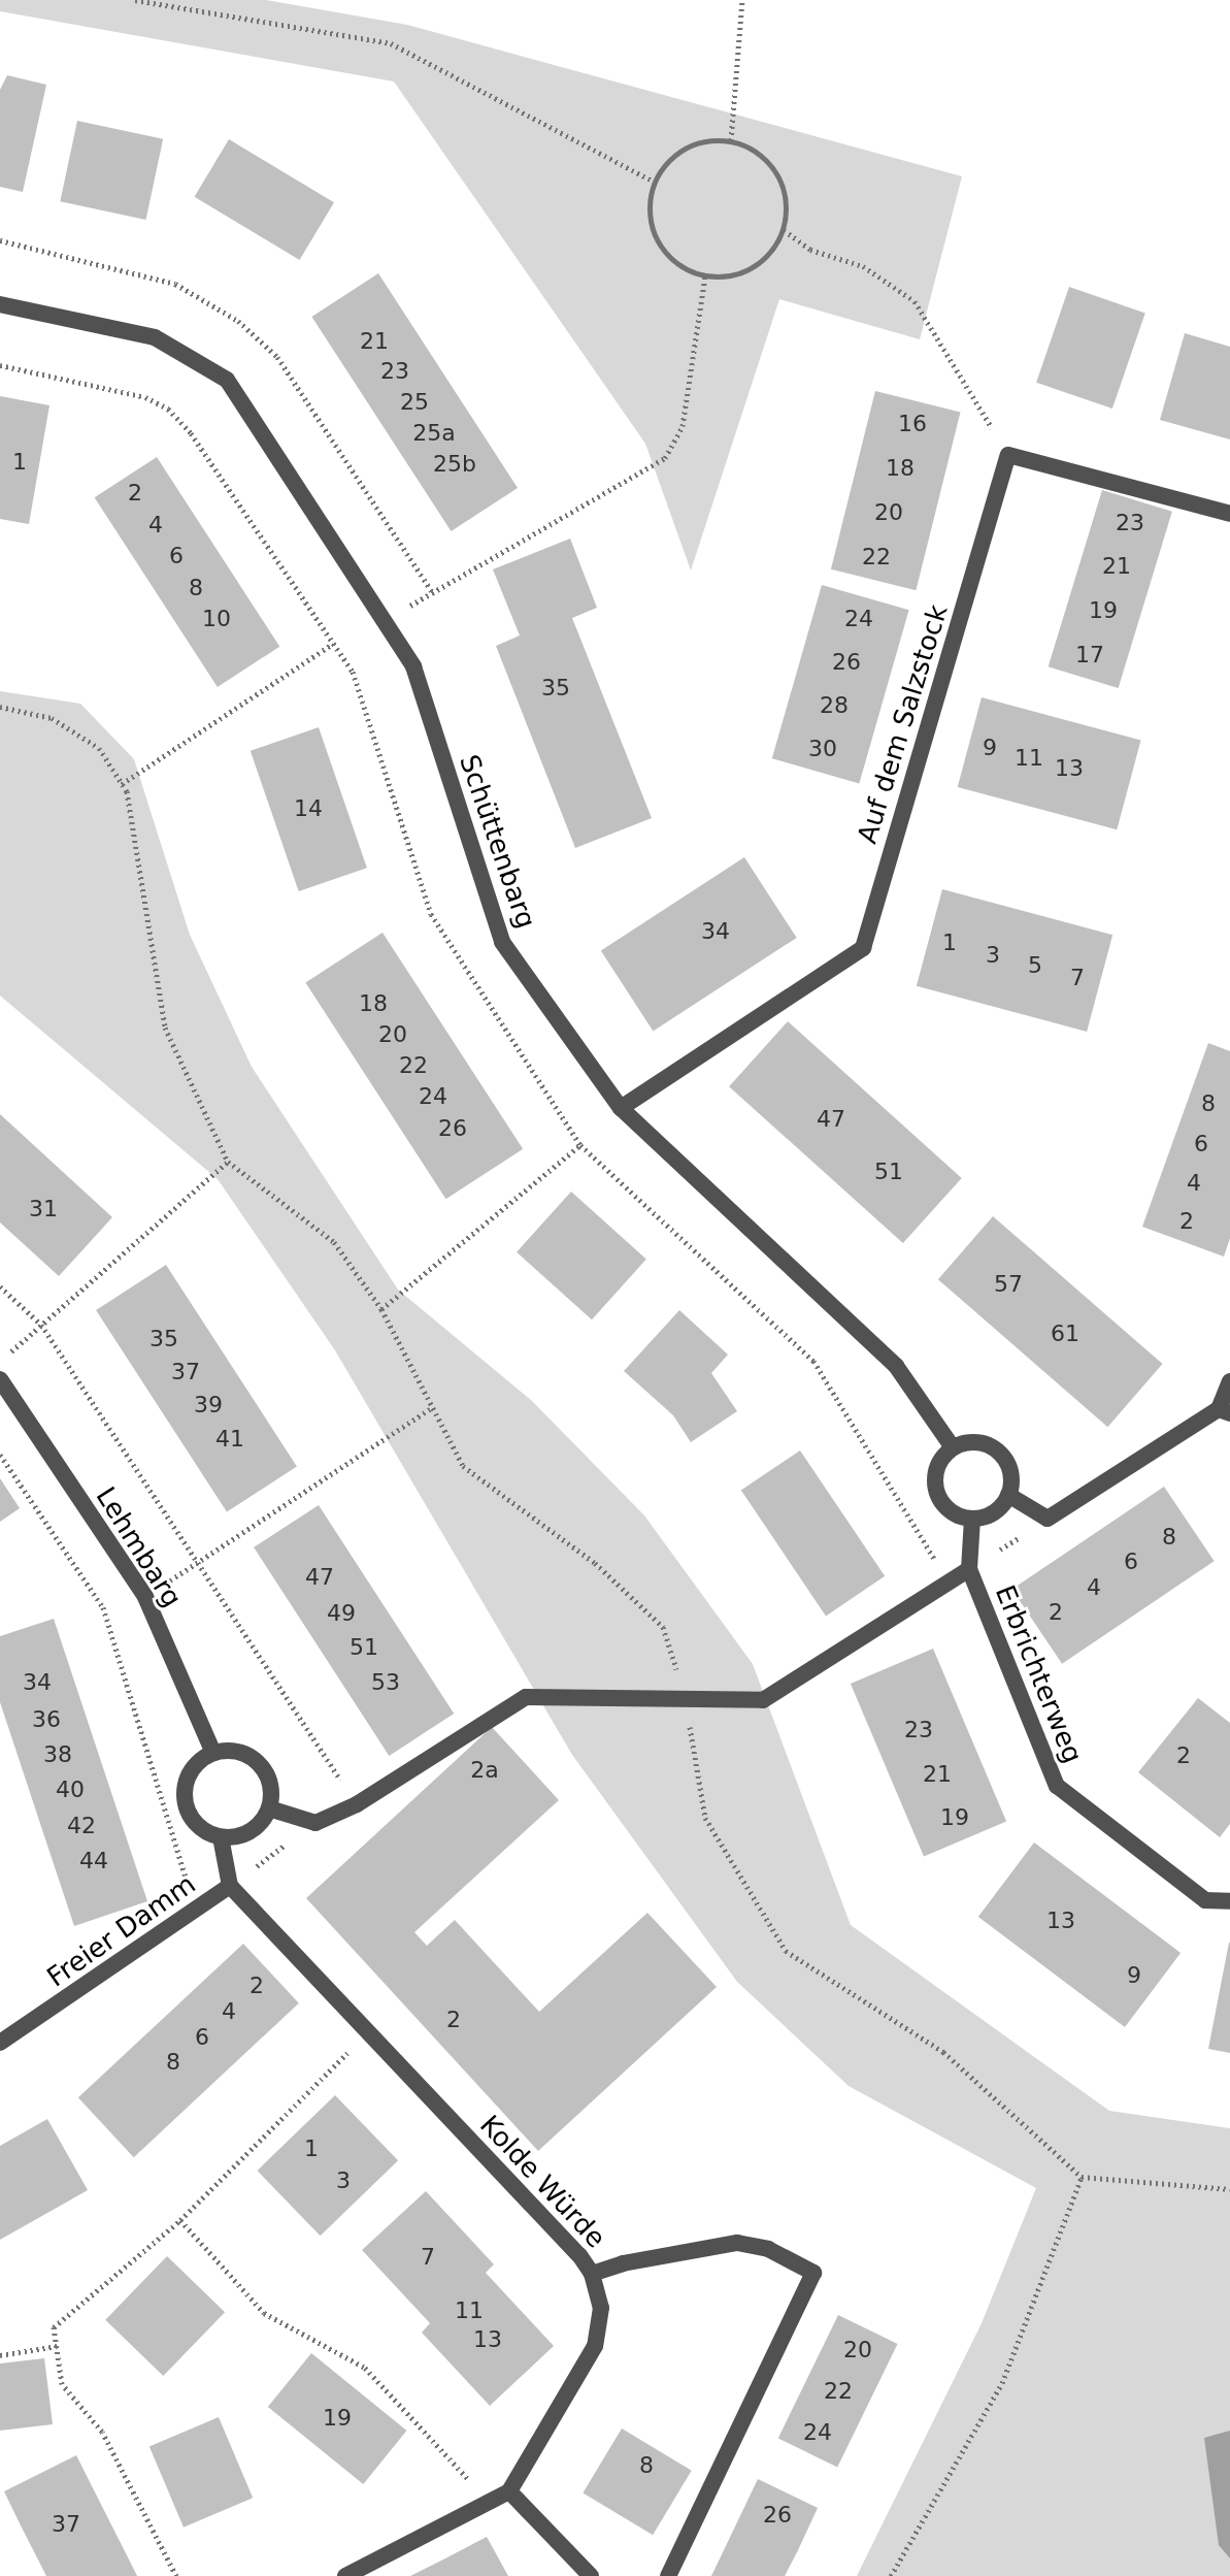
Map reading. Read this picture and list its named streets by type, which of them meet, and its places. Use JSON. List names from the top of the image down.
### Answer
{
  "streets": {
    "street": [
      "Auf dem Salzstock",
      "Schüttenbarg",
      "Lehmbarg",
      "Erbrichterweg",
      "Freier Damm",
      "Kolde Würde"
    ]
  },
  "crossings": [
    ["Auf dem Salzstock", "Schüttenbarg"],
    ["Schüttenbarg", "Erbrichterweg"],
    ["Lehmbarg", "Freier Damm"],
    ["Freier Damm", "Kolde Würde"]
  ],
  "house_numbers": [
    "21",
    "23",
    "25",
    "16",
    "25a",
    "1",
    "25b",
    "18",
    "2",
    "20",
    "23",
    "4",
    "6",
    "22",
    "21",
    "8",
    "19",
    "10",
    "24",
    "17",
    "26",
    "35",
    "28",
    "9",
    "30",
    "11",
    "13",
    "14",
    "34",
    "1",
    "3",
    "5",
    "7",
    "18",
    "20",
    "22",
    "24",
    "8",
    "47",
    "26",
    "6",
    "51",
    "4",
    "31",
    "2",
    "57",
    "61",
    "35",
    "37",
    "39",
    "41",
    "8",
    "6",
    "47",
    "4",
    "2",
    "49",
    "51",
    "34",
    "53",
    "36",
    "23",
    "38",
    "2",
    "2a",
    "21",
    "40",
    "19",
    "42",
    "44",
    "13",
    "9",
    "2",
    "4",
    "2",
    "6",
    "8",
    "1",
    "3",
    "7",
    "11",
    "13",
    "20",
    "22",
    "19",
    "24",
    "8",
    "26",
    "37"
  ]
}
